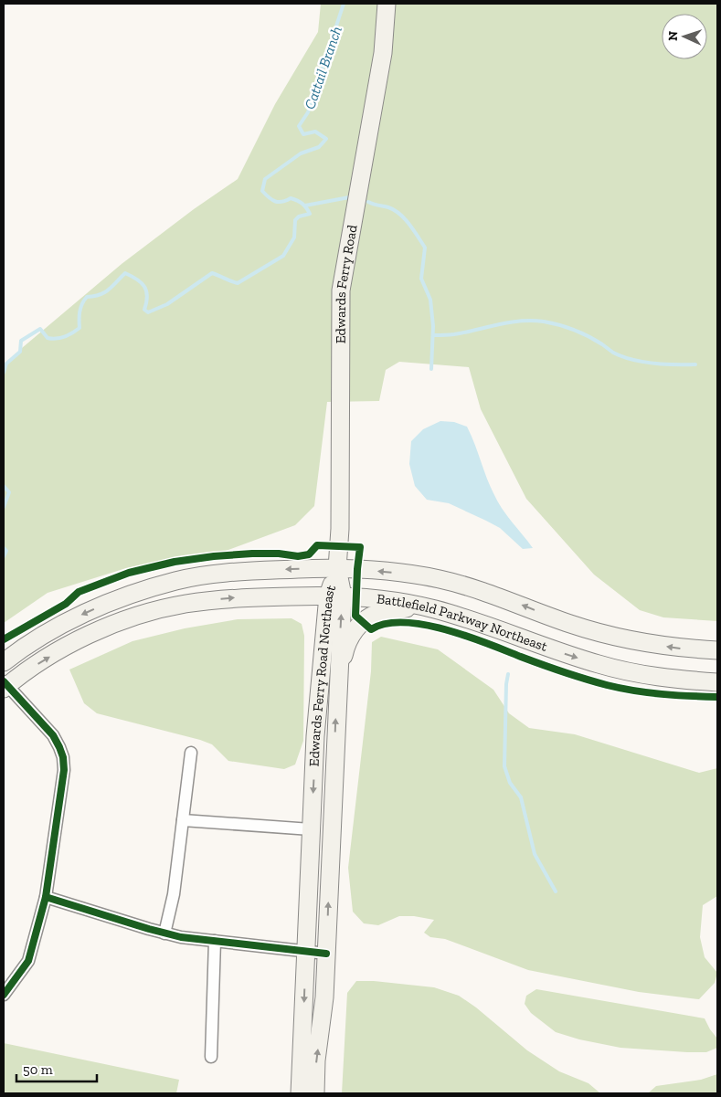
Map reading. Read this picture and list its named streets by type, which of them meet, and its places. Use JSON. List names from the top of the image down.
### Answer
{
  "streets": {
    "main road": ["Edwards Ferry Road", "Battlefield Parkway Northeast", "Edwards Ferry Road Northeast"]
  },
  "crossings": [
    ["Edwards Ferry Road", "Edwards Ferry Road Northeast"],
    ["Battlefield Parkway Northeast", "Edwards Ferry Road Northeast"]
  ],
  "water": ["Cattail Branch"],
  "scale_bar": "50 m",
  "north": "left"
}
